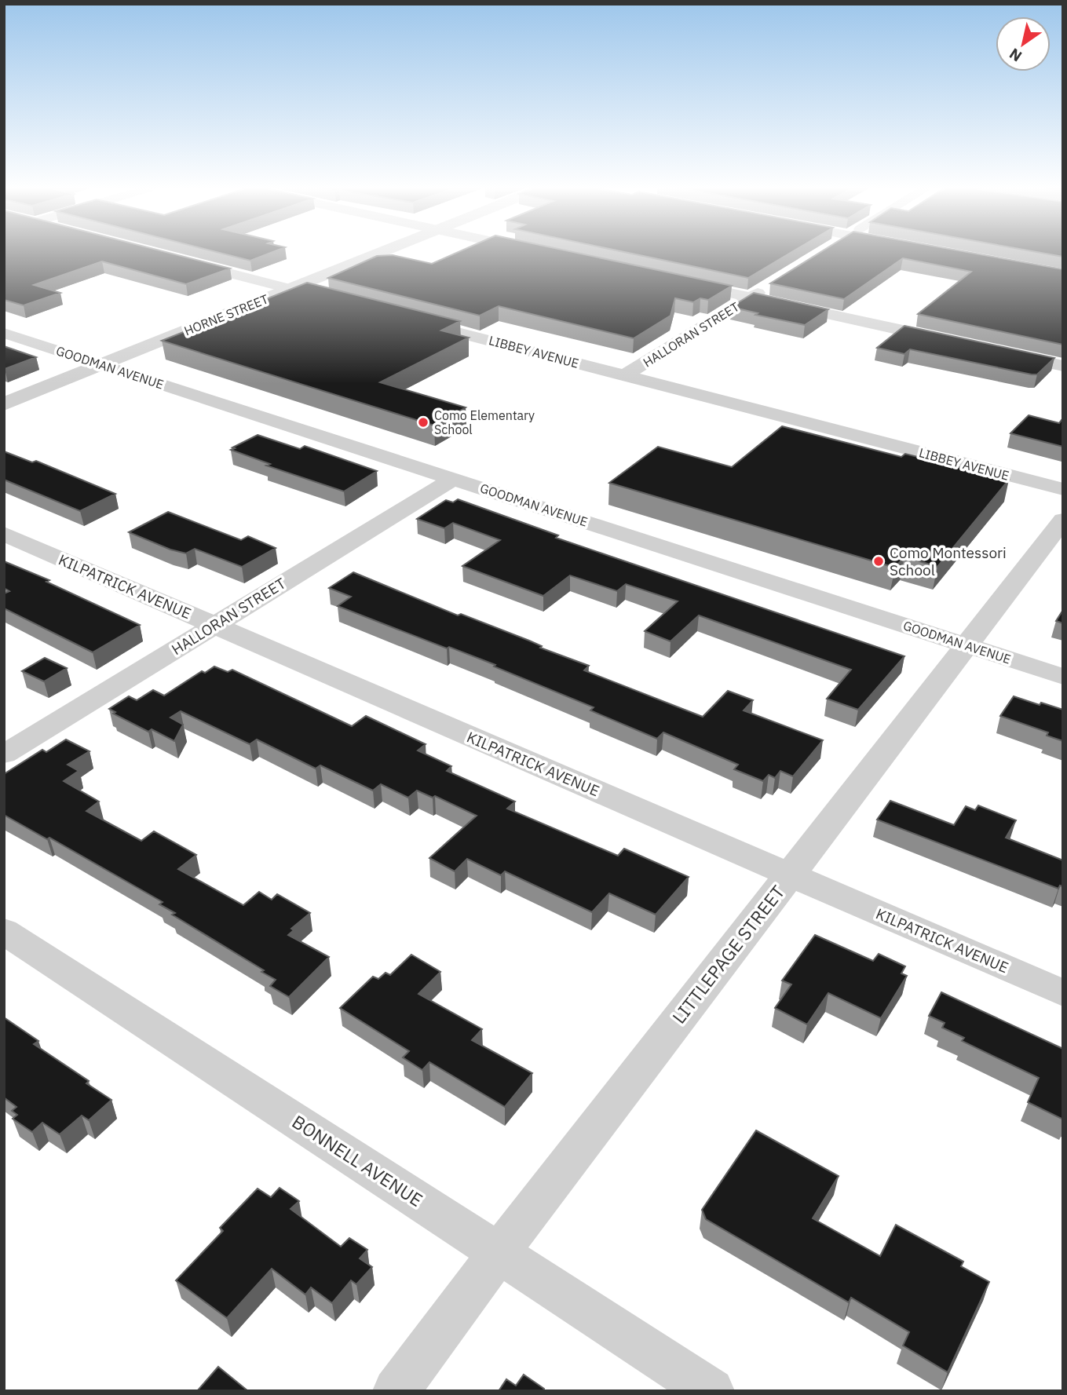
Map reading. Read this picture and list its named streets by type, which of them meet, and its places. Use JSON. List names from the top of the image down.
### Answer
{
  "streets": {
    "street": [
      "HORNE STREET",
      "HALLORAN STREET",
      "LIBBEY AVENUE",
      "GOODMAN AVENUE",
      "KILPATRICK AVENUE",
      "LITTLEPAGE STREET",
      "BONNELL AVENUE"
    ]
  },
  "crossings": [
    ["HORNE STREET", "GOODMAN AVENUE"],
    ["HALLORAN STREET", "LIBBEY AVENUE"],
    ["HALLORAN STREET", "GOODMAN AVENUE"],
    ["HALLORAN STREET", "KILPATRICK AVENUE"],
    ["GOODMAN AVENUE", "LITTLEPAGE STREET"],
    ["KILPATRICK AVENUE", "LITTLEPAGE STREET"],
    ["LITTLEPAGE STREET", "BONNELL AVENUE"]
  ],
  "places": ["Como Elementary School", "Como Montessori School"],
  "north": "bottom left"
}
